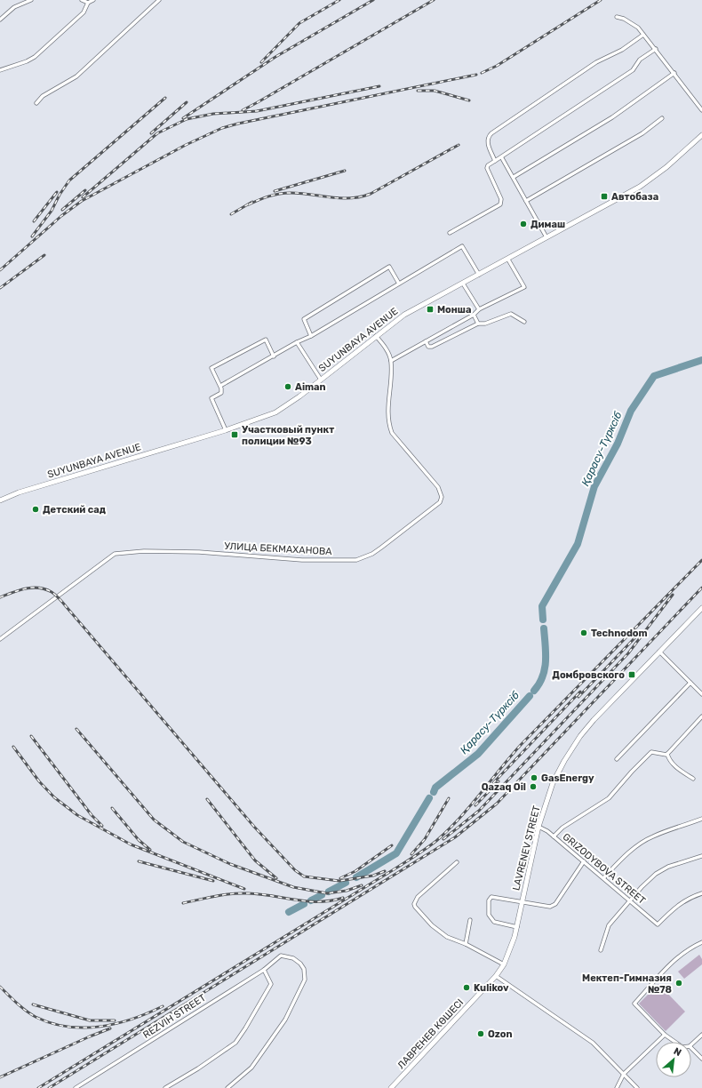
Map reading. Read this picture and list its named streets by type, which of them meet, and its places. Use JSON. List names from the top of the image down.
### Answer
{
  "streets": {
    "main road": ["SUYUNBAYA AVENUE", "LAVRENEV STREET", "ЛАВРЕНЕВ КӨШЕСІ"],
    "street": ["УЛИЦА БЕКМАХАНОВА", "GRIZODYBOVA STREET", "REZVIH STREET"]
  },
  "crossings": [
    ["LAVRENEV STREET", "GRIZODYBOVA STREET"],
    ["LAVRENEV STREET", "ЛАВРЕНЕВ КӨШЕСІ"]
  ],
  "water": ["Қарасу-Түрксіб"],
  "places": {
    "transit": [
      "Автобаза",
      "Монша",
      "Участковый пункт полиции №93",
      "Домбровского"
    ],
    "other": [
      "Димаш",
      "Aiman",
      "Детский сад",
      "Technodom",
      "GasEnergy",
      "Qazaq Oil",
      "Мектеп-Гимназия №78",
      "Kulikov",
      "Ozon"
    ]
  },
  "north": "top right"
}
